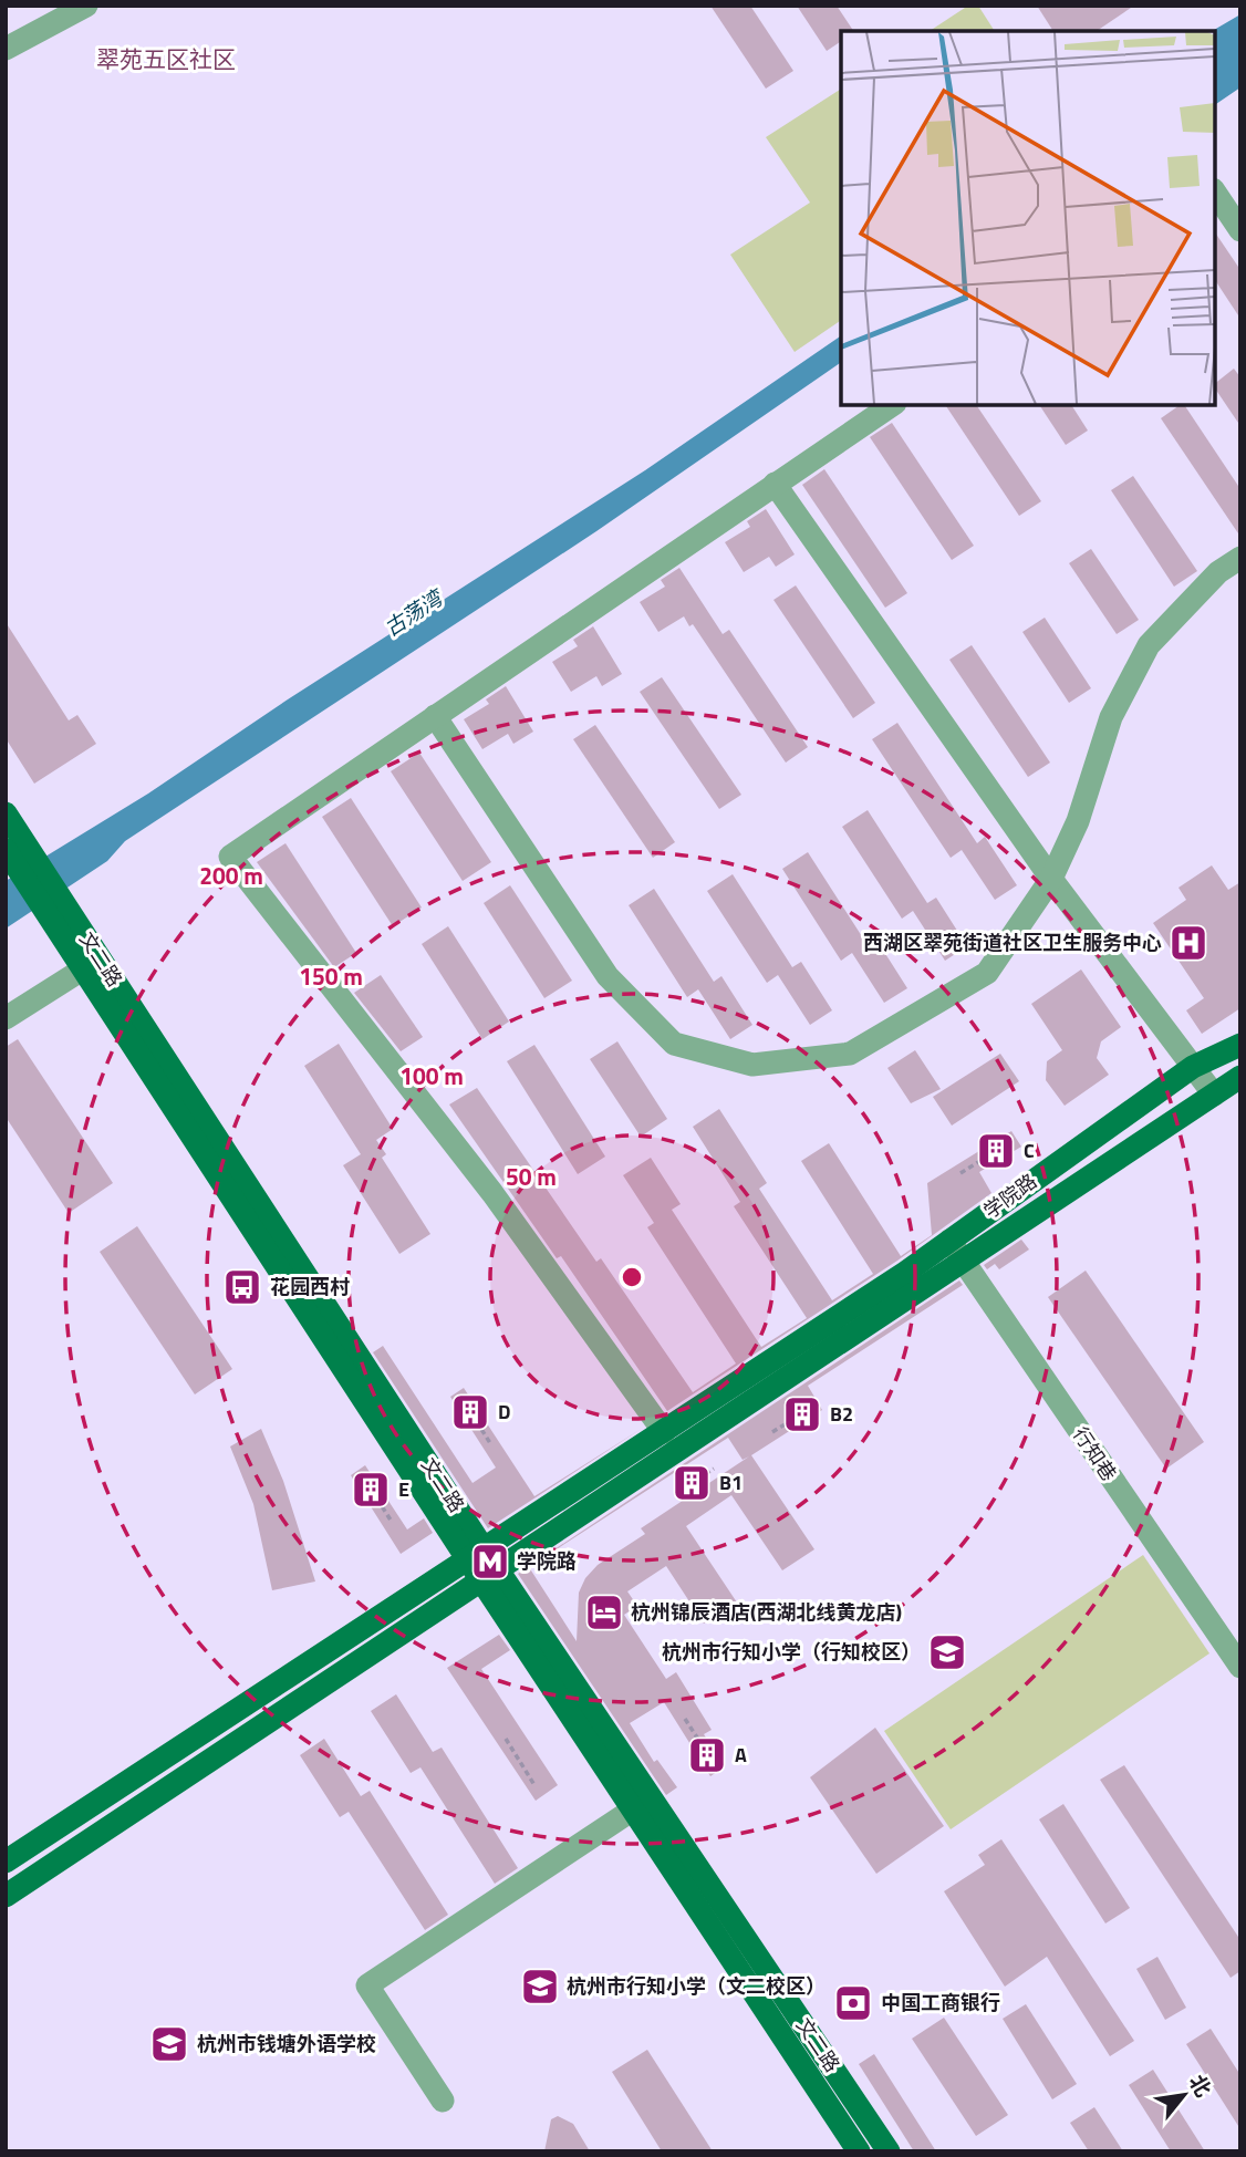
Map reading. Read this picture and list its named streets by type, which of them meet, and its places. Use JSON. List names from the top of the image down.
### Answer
{
  "streets": {
    "main road": ["文二路", "学院路"],
    "street": ["行知巷"]
  },
  "crossings": [
    ["文二路", "学院路"],
    ["学院路", "行知巷"]
  ],
  "districts": ["翠苑五区社区"],
  "water": ["古荡湾"],
  "places": {
    "hospital": ["西湖区翠苑街道社区卫生服务中心"],
    "building": [
      "C",
      "D",
      "B2",
      "B1",
      "E",
      "A"
    ],
    "bus stop": ["花园西村"],
    "metro station": ["学院路"],
    "hotel": ["杭州锦辰酒店(西湖北线黄龙店)"],
    "school or university": ["杭州市行知小学（行知校区）", "杭州市行知小学（文二校区）", "杭州市钱塘外语学校"],
    "bank": ["中国工商银行"]
  },
  "north": "top right",
  "rings": [
    "200 m",
    "150 m",
    "100 m",
    "50 m"
  ]
}
